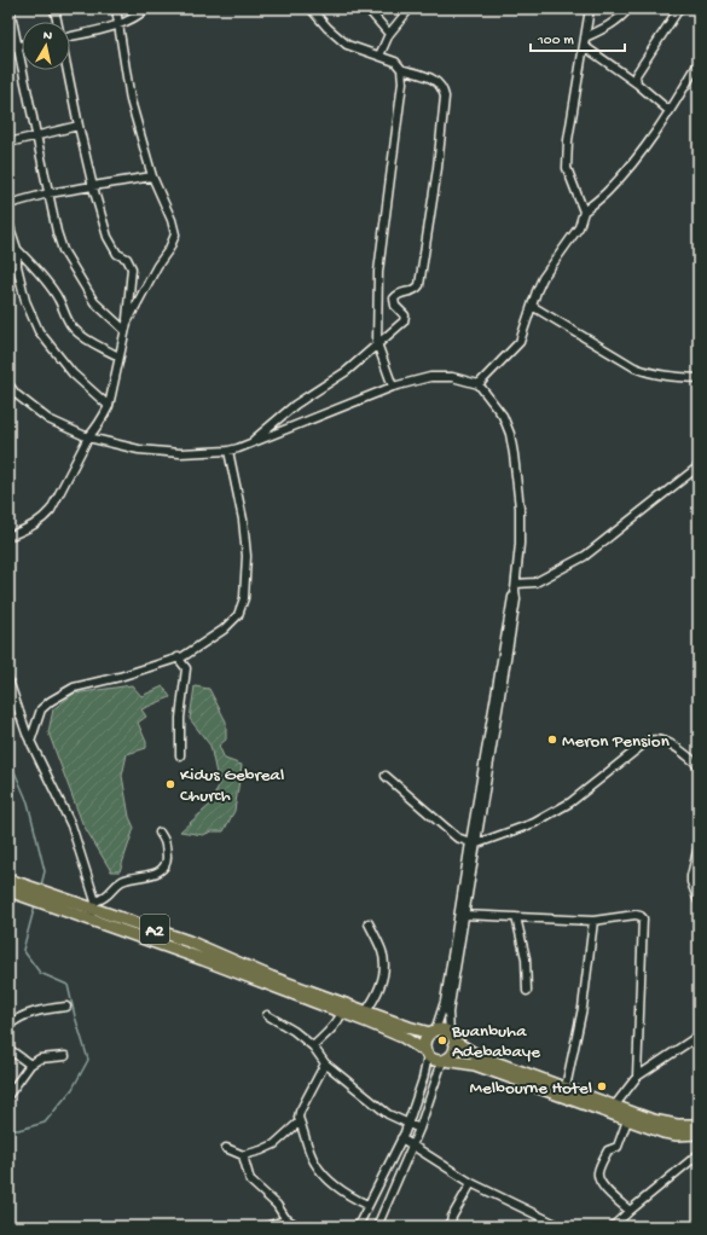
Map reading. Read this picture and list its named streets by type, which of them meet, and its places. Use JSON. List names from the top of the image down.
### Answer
{
  "streets": {
    "highway": ["A2"]
  },
  "places": [
    "Meron Pension",
    "Kidus Gebreal Church",
    "Buanbuha Adebabaye",
    "Melbourne Hotel"
  ],
  "scale_bar": "100 m",
  "north": "top"
}
